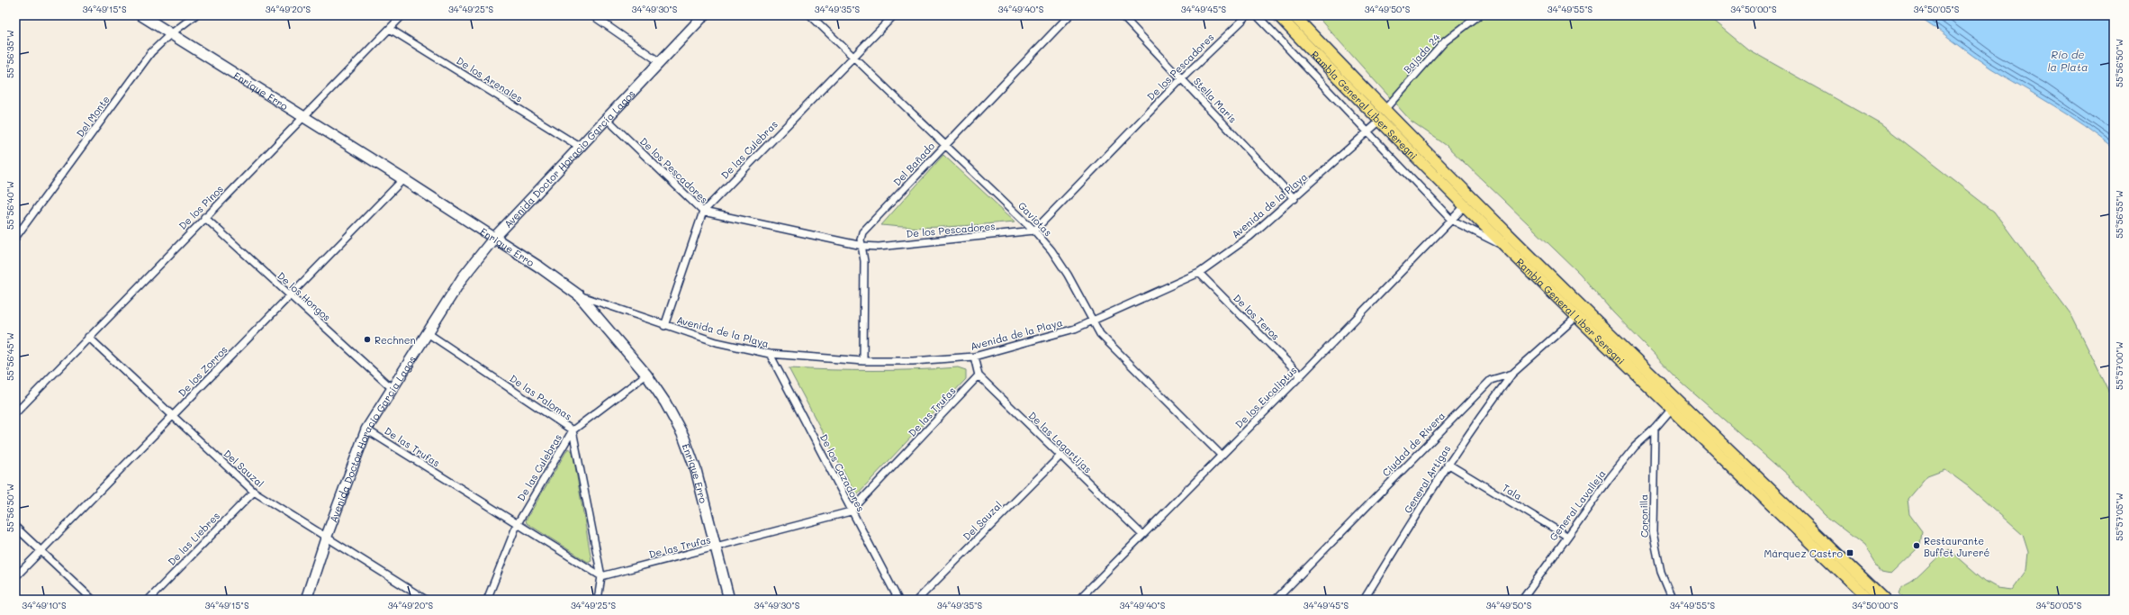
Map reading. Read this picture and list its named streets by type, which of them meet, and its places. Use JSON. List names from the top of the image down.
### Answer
{
  "streets": {
    "main road": ["Rambla General Liber Seregni"],
    "street": [
      "Bajada 24",
      "De los Pescadores",
      "De los Arenales",
      "Enrique Erro",
      "Stella Maris",
      "Del Monte",
      "De las Culebras",
      "Avenida Doctor Horacio García Lagos",
      "Del Bañado",
      "Avenida de la Playa",
      "De los Pinos",
      "Gaviotas",
      "De los Hongos",
      "De los Teros",
      "De los Zorros",
      "De las Palomas",
      "De los Eucaliptus",
      "De las Trufas",
      "De las Lagartijas",
      "Ciudad de Rivera",
      "Del Sauzal",
      "De los Cazadores",
      "General Artigas",
      "Tala",
      "General Lavalleja",
      "Coronilla",
      "De las Liebres"
    ]
  },
  "crossings": [
    ["Bajada 24", "Rambla General Liber Seregni"],
    ["De los Pescadores", "Stella Maris"],
    ["De los Pescadores", "De las Culebras"],
    ["De los Pescadores", "Avenida Doctor Horacio García Lagos"],
    ["De los Pescadores", "Del Bañado"],
    ["De los Pescadores", "Gaviotas"],
    ["De los Arenales", "Avenida Doctor Horacio García Lagos"],
    ["De los Arenales", "De los Pinos"],
    ["Enrique Erro", "Del Monte"],
    ["Enrique Erro", "De las Culebras"],
    ["Enrique Erro", "Avenida Doctor Horacio García Lagos"],
    ["Enrique Erro", "Avenida de la Playa"],
    ["Enrique Erro", "De los Pinos"],
    ["Enrique Erro", "De los Zorros"],
    ["Enrique Erro", "De las Trufas"],
    ["Stella Maris", "Avenida de la Playa"],
    ["Rambla General Liber Seregni", "Avenida de la Playa"],
    ["Rambla General Liber Seregni", "De los Eucaliptus"],
    ["Rambla General Liber Seregni", "Ciudad de Rivera"],
    ["Rambla General Liber Seregni", "General Lavalleja"],
    ["De las Culebras", "Avenida de la Playa"],
    ["De las Culebras", "Gaviotas"],
    ["De las Culebras", "De las Palomas"],
    ["De las Culebras", "De las Trufas"],
    ["Avenida Doctor Horacio García Lagos", "De los Hongos"],
    ["Avenida Doctor Horacio García Lagos", "De las Palomas"],
    ["Avenida Doctor Horacio García Lagos", "De las Trufas"],
    ["Avenida Doctor Horacio García Lagos", "Del Sauzal"],
    ["Del Bañado", "Avenida de la Playa"],
    ["Del Bañado", "Gaviotas"],
    ["Avenida de la Playa", "Gaviotas"],
    ["Avenida de la Playa", "De los Teros"],
    ["Avenida de la Playa", "De las Lagartijas"],
    ["Avenida de la Playa", "De los Cazadores"],
    ["De los Pinos", "De los Hongos"],
    ["De los Pinos", "Del Sauzal"],
    ["Gaviotas", "De los Eucaliptus"],
    ["De los Hongos", "De los Zorros"],
    ["De los Teros", "De los Eucaliptus"],
    ["De los Zorros", "Del Sauzal"],
    ["De las Palomas", "De las Trufas"],
    ["De los Eucaliptus", "De las Lagartijas"],
    ["De las Trufas", "De las Lagartijas"],
    ["De las Trufas", "De los Cazadores"],
    ["De las Lagartijas", "Del Sauzal"],
    ["Ciudad de Rivera", "General Artigas"],
    ["Del Sauzal", "De las Liebres"],
    ["General Artigas", "Tala"],
    ["Tala", "General Lavalleja"],
    ["General Lavalleja", "Coronilla"]
  ],
  "water": ["Río de la Plata"],
  "places": {
    "other": ["Rechnen", "Restaurante Buffet Jureré"],
    "transit": ["Márquez Castro"]
  },
  "coordinates": [
    "34°49'15\"S",
    "34°49'20\"S",
    "34°49'25\"S",
    "34°49'30\"S",
    "34°49'35\"S",
    "34°49'40\"S",
    "34°49'45\"S",
    "34°49'50\"S",
    "34°49'55\"S",
    "34°50'00\"S",
    "34°50'05\"S",
    "55°56'35\"W",
    "55°56'50\"W",
    "55°56'40\"W",
    "55°56'55\"W",
    "55°56'45\"W",
    "55°57'00\"W",
    "55°57'05\"W",
    "34°49'10\"S"
  ]
}
